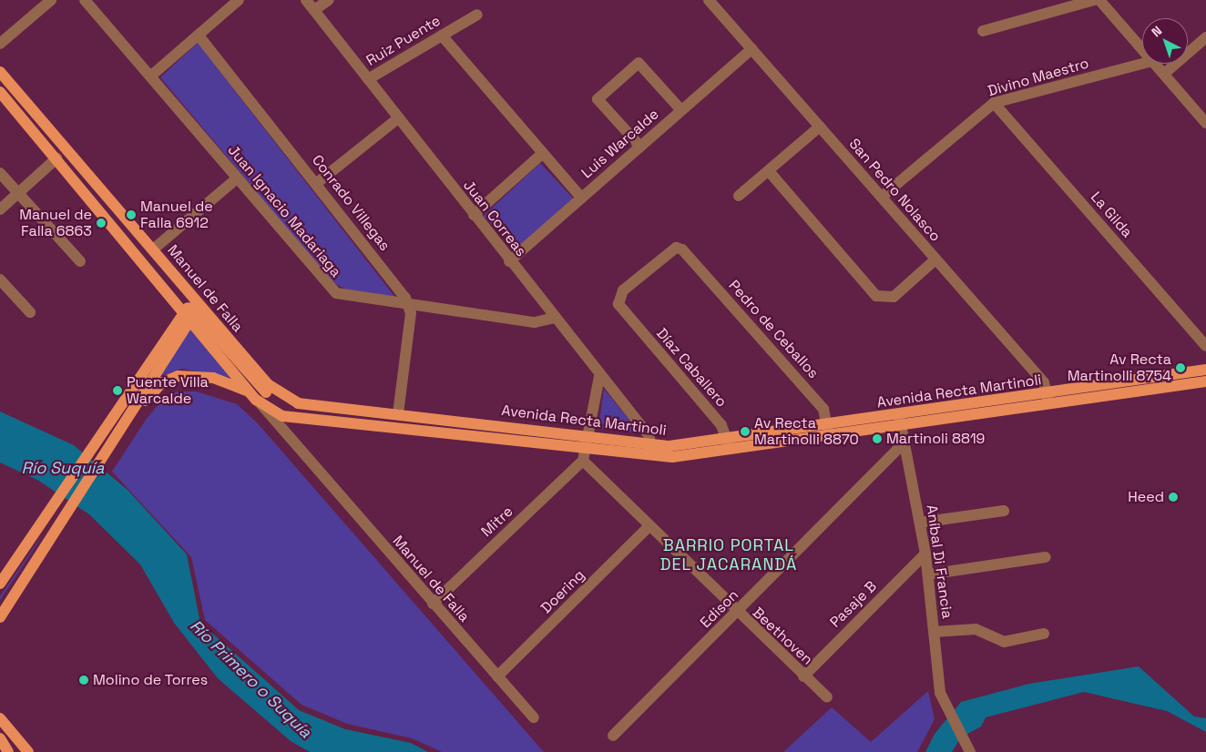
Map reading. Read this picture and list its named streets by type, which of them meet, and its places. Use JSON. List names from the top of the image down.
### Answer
{
  "streets": {
    "main road": ["Manuel de Falla", "Avenida Recta Martinoli"],
    "street": [
      "Ruiz Puente",
      "Divino Maestro",
      "Luis Warcalde",
      "San Pedro Nolasco",
      "Conrado Villegas",
      "Juan Ignacio Madariaga",
      "La Gilda",
      "Juan Correas",
      "Pedro de Ceballos",
      "Díaz Caballero",
      "Mitre",
      "Aníbal Di Francia",
      "Doering",
      "Pasaje B",
      "Edison",
      "Beethoven"
    ]
  },
  "crossings": [
    ["Ruiz Puente", "Juan Correas"],
    ["Divino Maestro", "San Pedro Nolasco"],
    ["Divino Maestro", "La Gilda"],
    ["Luis Warcalde", "San Pedro Nolasco"],
    ["Luis Warcalde", "Juan Correas"],
    ["San Pedro Nolasco", "Avenida Recta Martinoli"],
    ["Conrado Villegas", "Juan Ignacio Madariaga"],
    ["Juan Ignacio Madariaga", "Juan Correas"],
    ["Juan Correas", "Avenida Recta Martinoli"],
    ["Manuel de Falla", "Avenida Recta Martinoli"],
    ["Manuel de Falla", "Mitre"],
    ["Manuel de Falla", "Doering"],
    ["Pedro de Ceballos", "Díaz Caballero"],
    ["Pedro de Ceballos", "Avenida Recta Martinoli"],
    ["Díaz Caballero", "Avenida Recta Martinoli"],
    ["Avenida Recta Martinoli", "Aníbal Di Francia"],
    ["Mitre", "Beethoven"],
    ["Aníbal Di Francia", "Pasaje B"],
    ["Aníbal Di Francia", "Edison"],
    ["Doering", "Beethoven"],
    ["Pasaje B", "Beethoven"],
    ["Edison", "Beethoven"]
  ],
  "districts": ["BARRIO PORTAL DEL JACARANDÁ"],
  "water": ["Río Suquía", "Río Primero o Suquía"],
  "places": [
    "Manuel de Falla 6912",
    "Manuel de Falla 6863",
    "Av Recta Martinolli 8754",
    "Puente Villa Warcalde",
    "Av Recta Martinolli 8870",
    "Martinoli 8819",
    "Heed",
    "Molino de Torres"
  ],
  "north": "top left"
}
